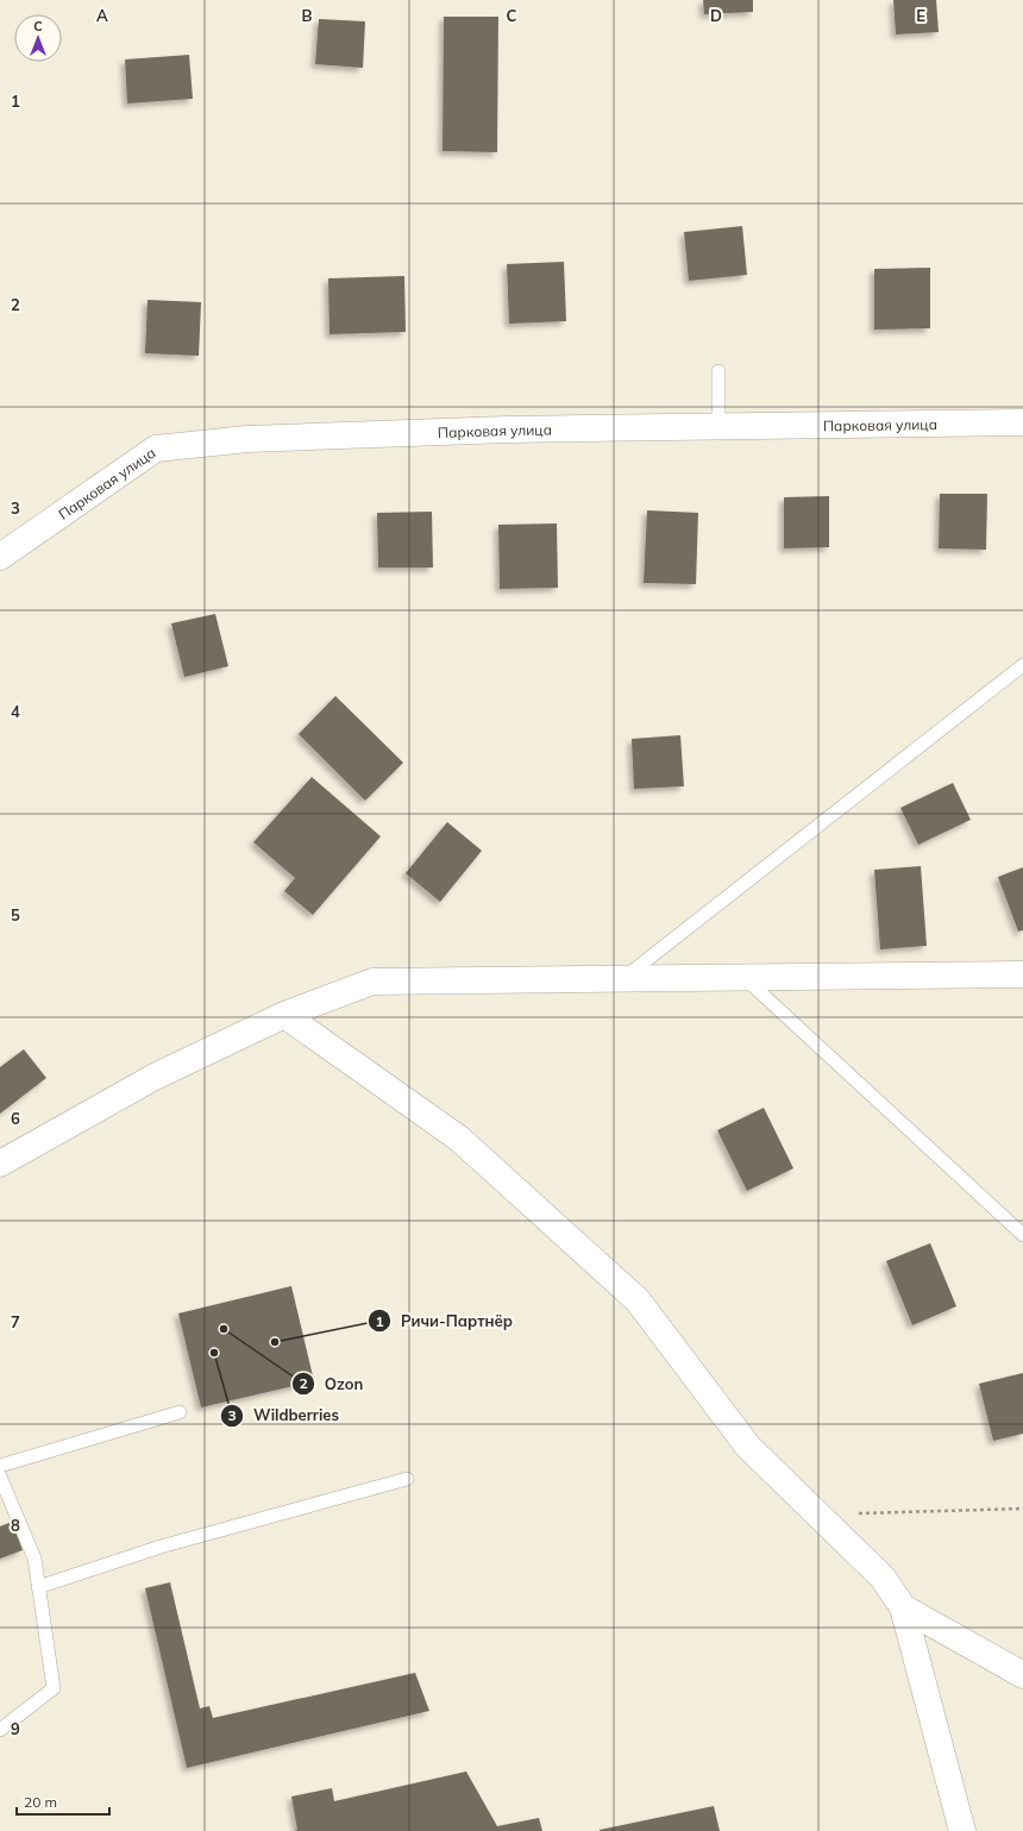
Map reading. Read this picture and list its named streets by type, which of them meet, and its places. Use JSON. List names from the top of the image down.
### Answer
{
  "streets": {
    "street": ["Парковая улица"]
  },
  "places": ["Ozon", "Ричи-Партнёр", "Wildberries"],
  "scale_bar": "20 m",
  "north": "top",
  "grid": {
    "columns": [
      "A",
      "B",
      "C",
      "D",
      "E"
    ],
    "rows": [
      "1",
      "2",
      "3",
      "4",
      "5",
      "6",
      "7",
      "8",
      "9"
    ]
  }
}
